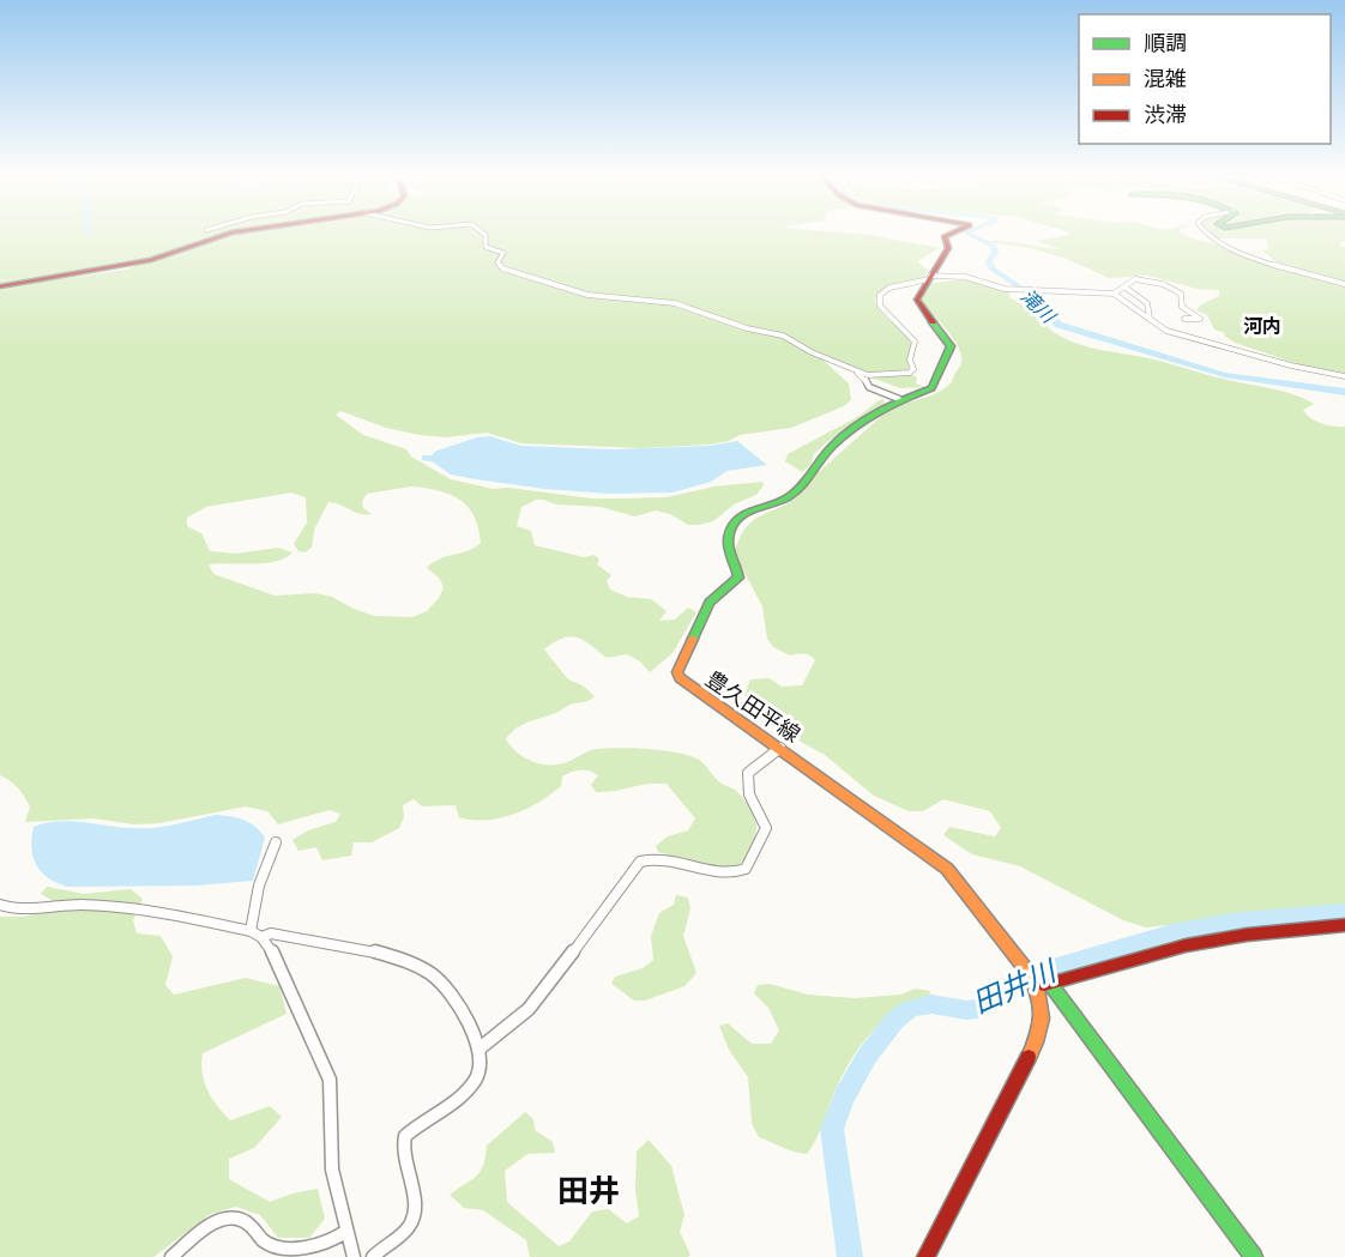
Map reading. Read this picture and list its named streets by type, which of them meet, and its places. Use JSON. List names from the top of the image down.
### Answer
{
  "streets": {
    "main road": ["豊久田平線"]
  },
  "districts": ["河内", "田井"],
  "water": ["滝川", "田井川"],
  "legend": ["順調", "混雑", "渋滞"]
}
